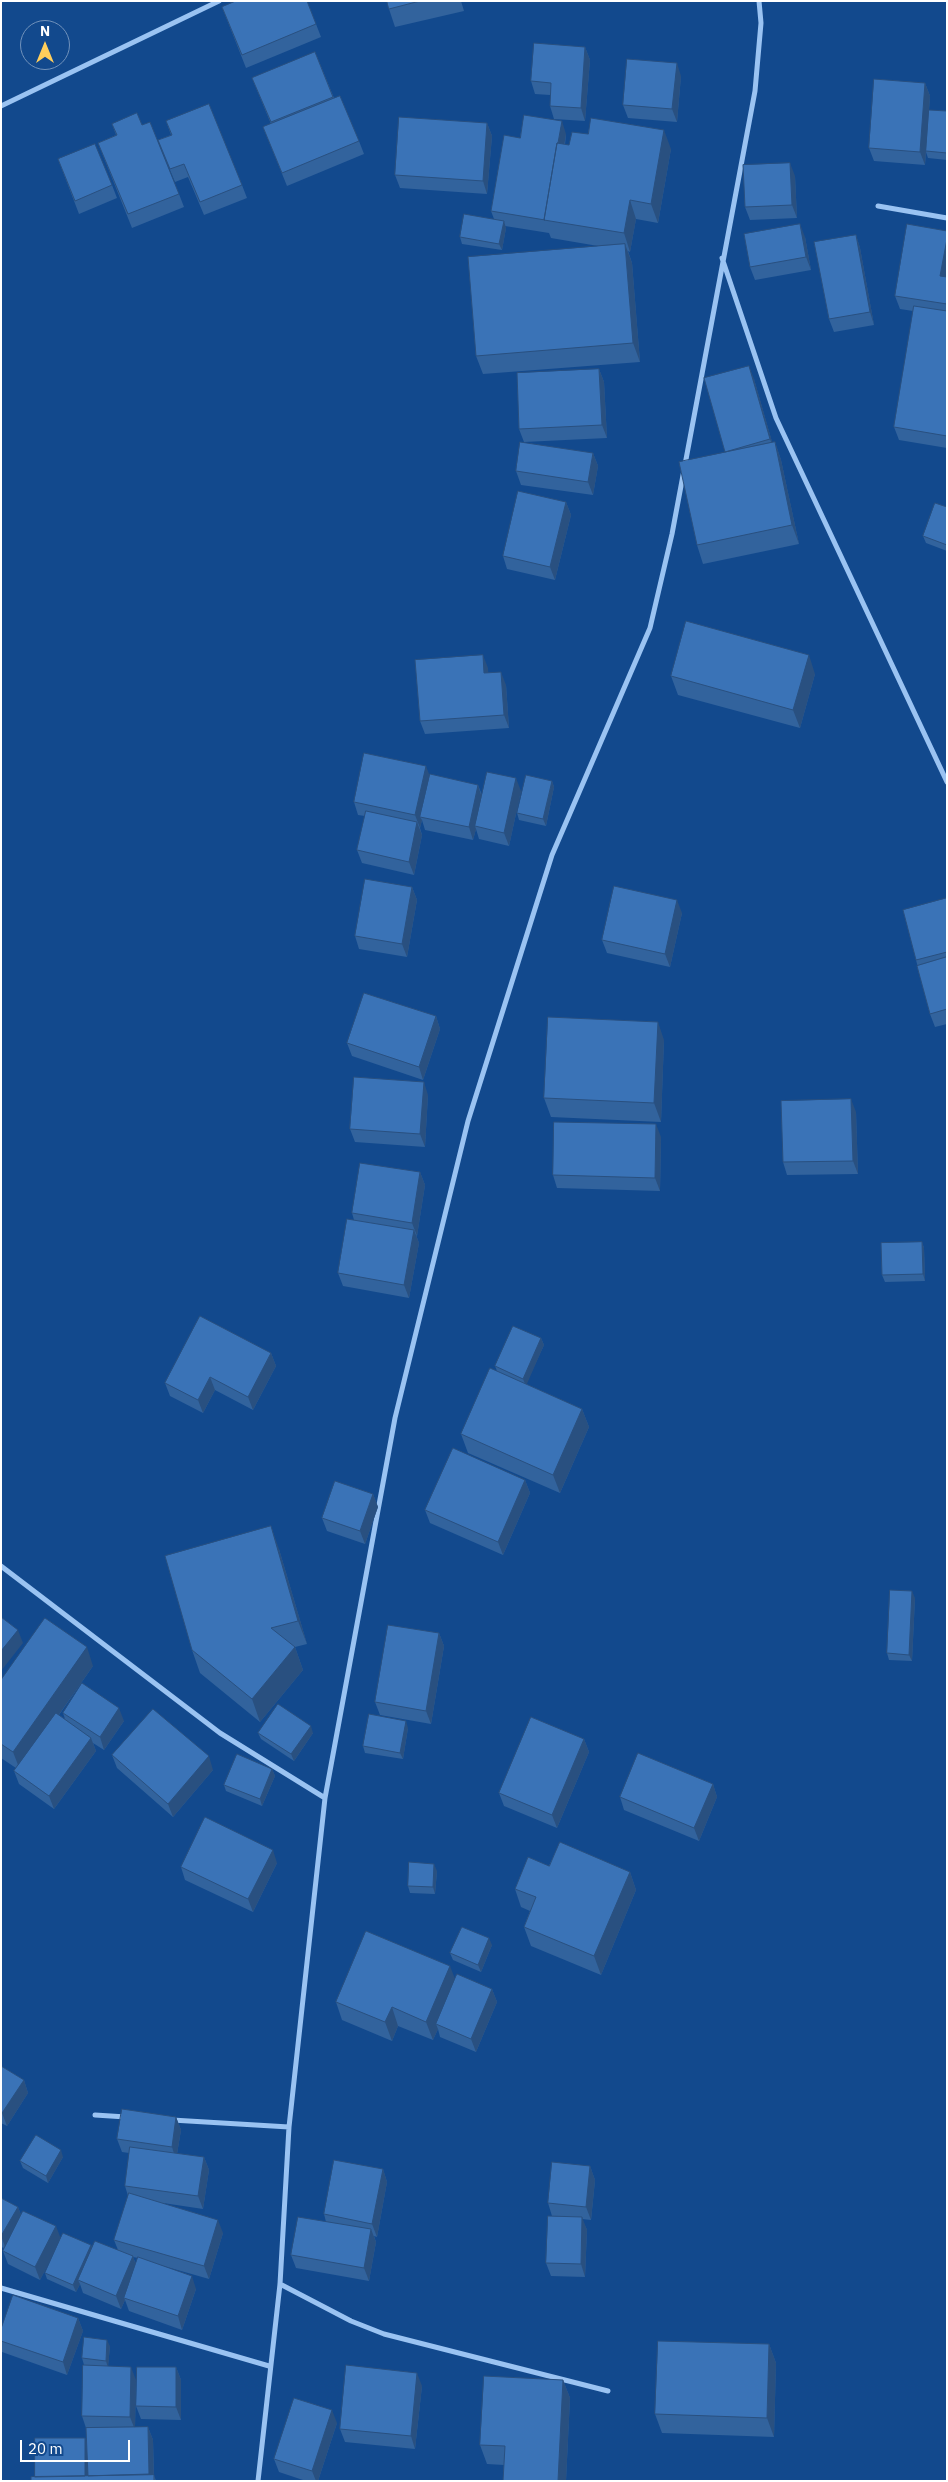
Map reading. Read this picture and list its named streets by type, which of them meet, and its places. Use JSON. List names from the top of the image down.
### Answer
{
  "scale_bar": "20 m",
  "north": "top"
}
